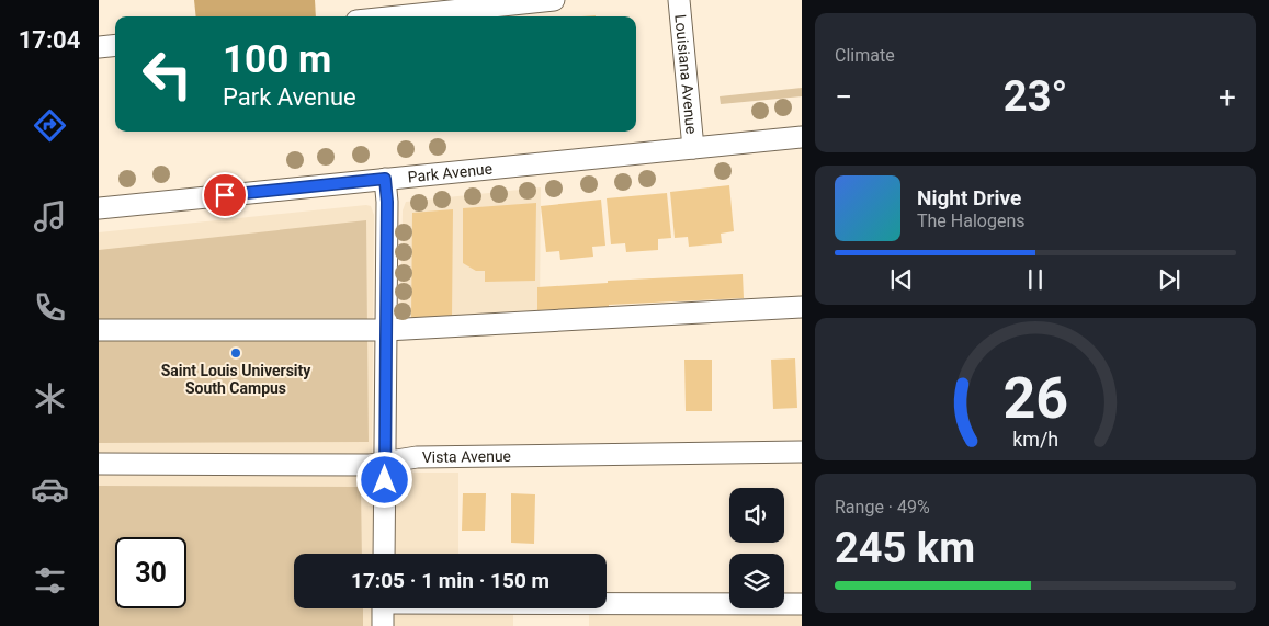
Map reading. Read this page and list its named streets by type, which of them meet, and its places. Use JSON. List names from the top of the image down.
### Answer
{
  "streets": {
    "street": ["Louisiana Avenue", "Park Avenue", "Vista Avenue"]
  },
  "crossings": [
    ["Louisiana Avenue", "Park Avenue"]
  ],
  "places": ["Saint Louis University South Campus"],
  "page": {
    "tabs": "17:04",
    "tile": [
      "Climate",
      ["Range · 49%", "245 km"]
    ],
    "turn": ["100 m", "Park Avenue"],
    "heat": ["−", "23°", "+"],
    "song": ["Night Drive", "The Halogens"],
    "limit": "30",
    "trip": "17:05 · 1 min · 150 m",
    "gauge": ["26", "km/h"]
  }
}
